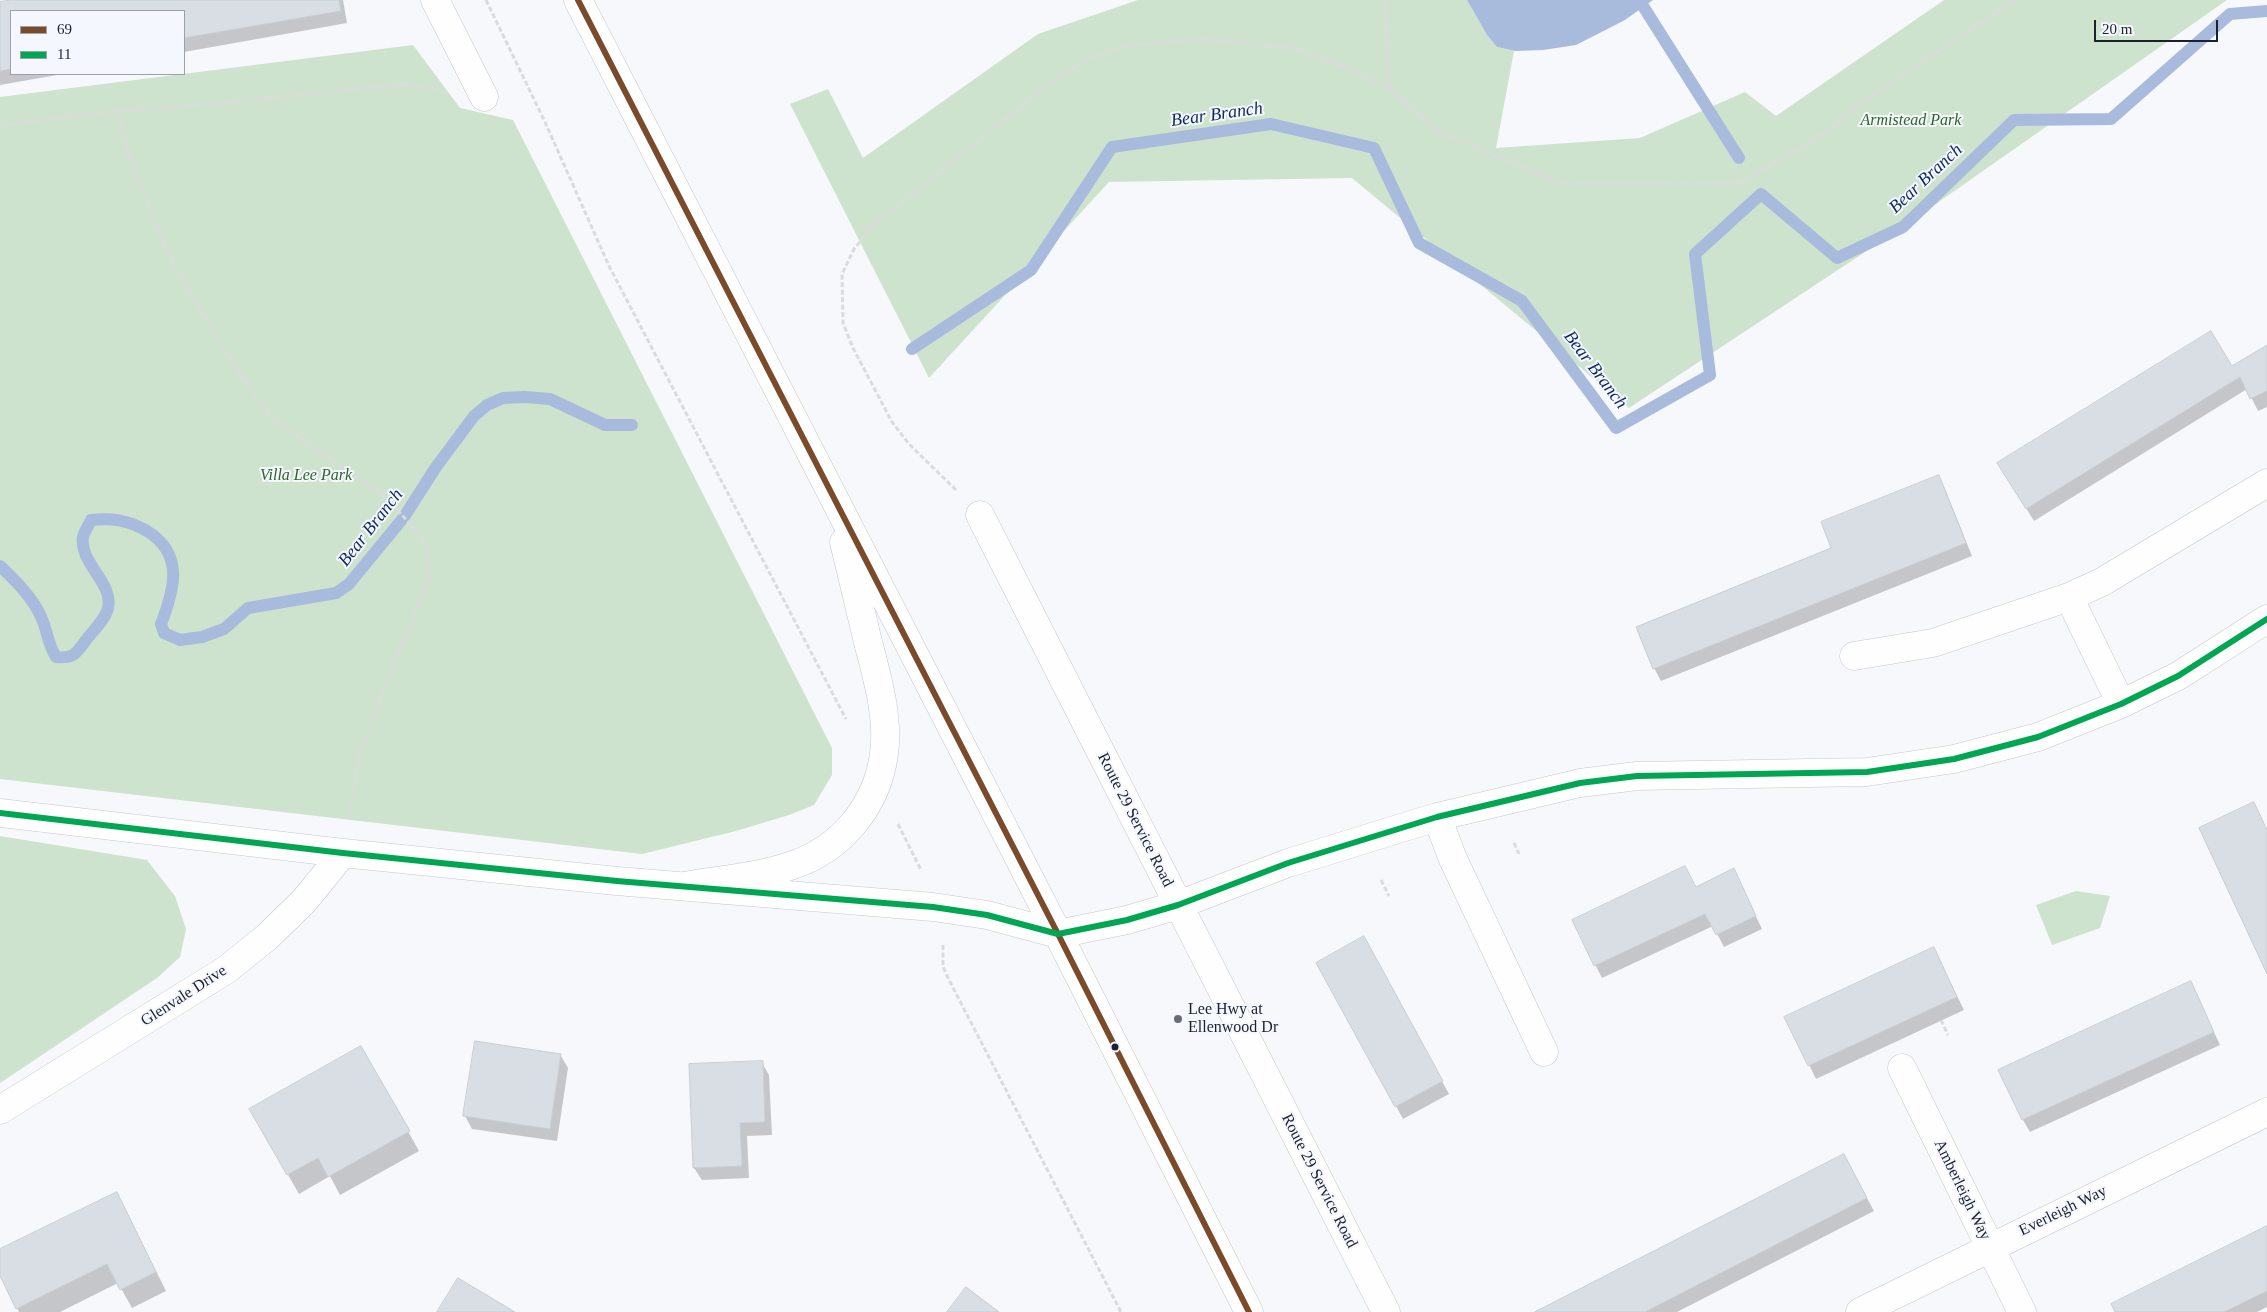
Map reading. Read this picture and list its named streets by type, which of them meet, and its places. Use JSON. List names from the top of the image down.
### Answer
{
  "streets": {
    "street": [
      "Route 29 Service Road",
      "Glenvale Drive",
      "Amberleigh Way",
      "Everleigh Way"
    ]
  },
  "crossings": [
    ["Amberleigh Way", "Everleigh Way"]
  ],
  "water": ["Bear Branch"],
  "parks": ["Armistead Park", "Villa Lee Park"],
  "places": ["Lee Hwy at Ellenwood Dr"],
  "lines": ["transit line 69", "transit line 11"],
  "legend": ["69", "11"],
  "scale_bar": "20 m"
}
